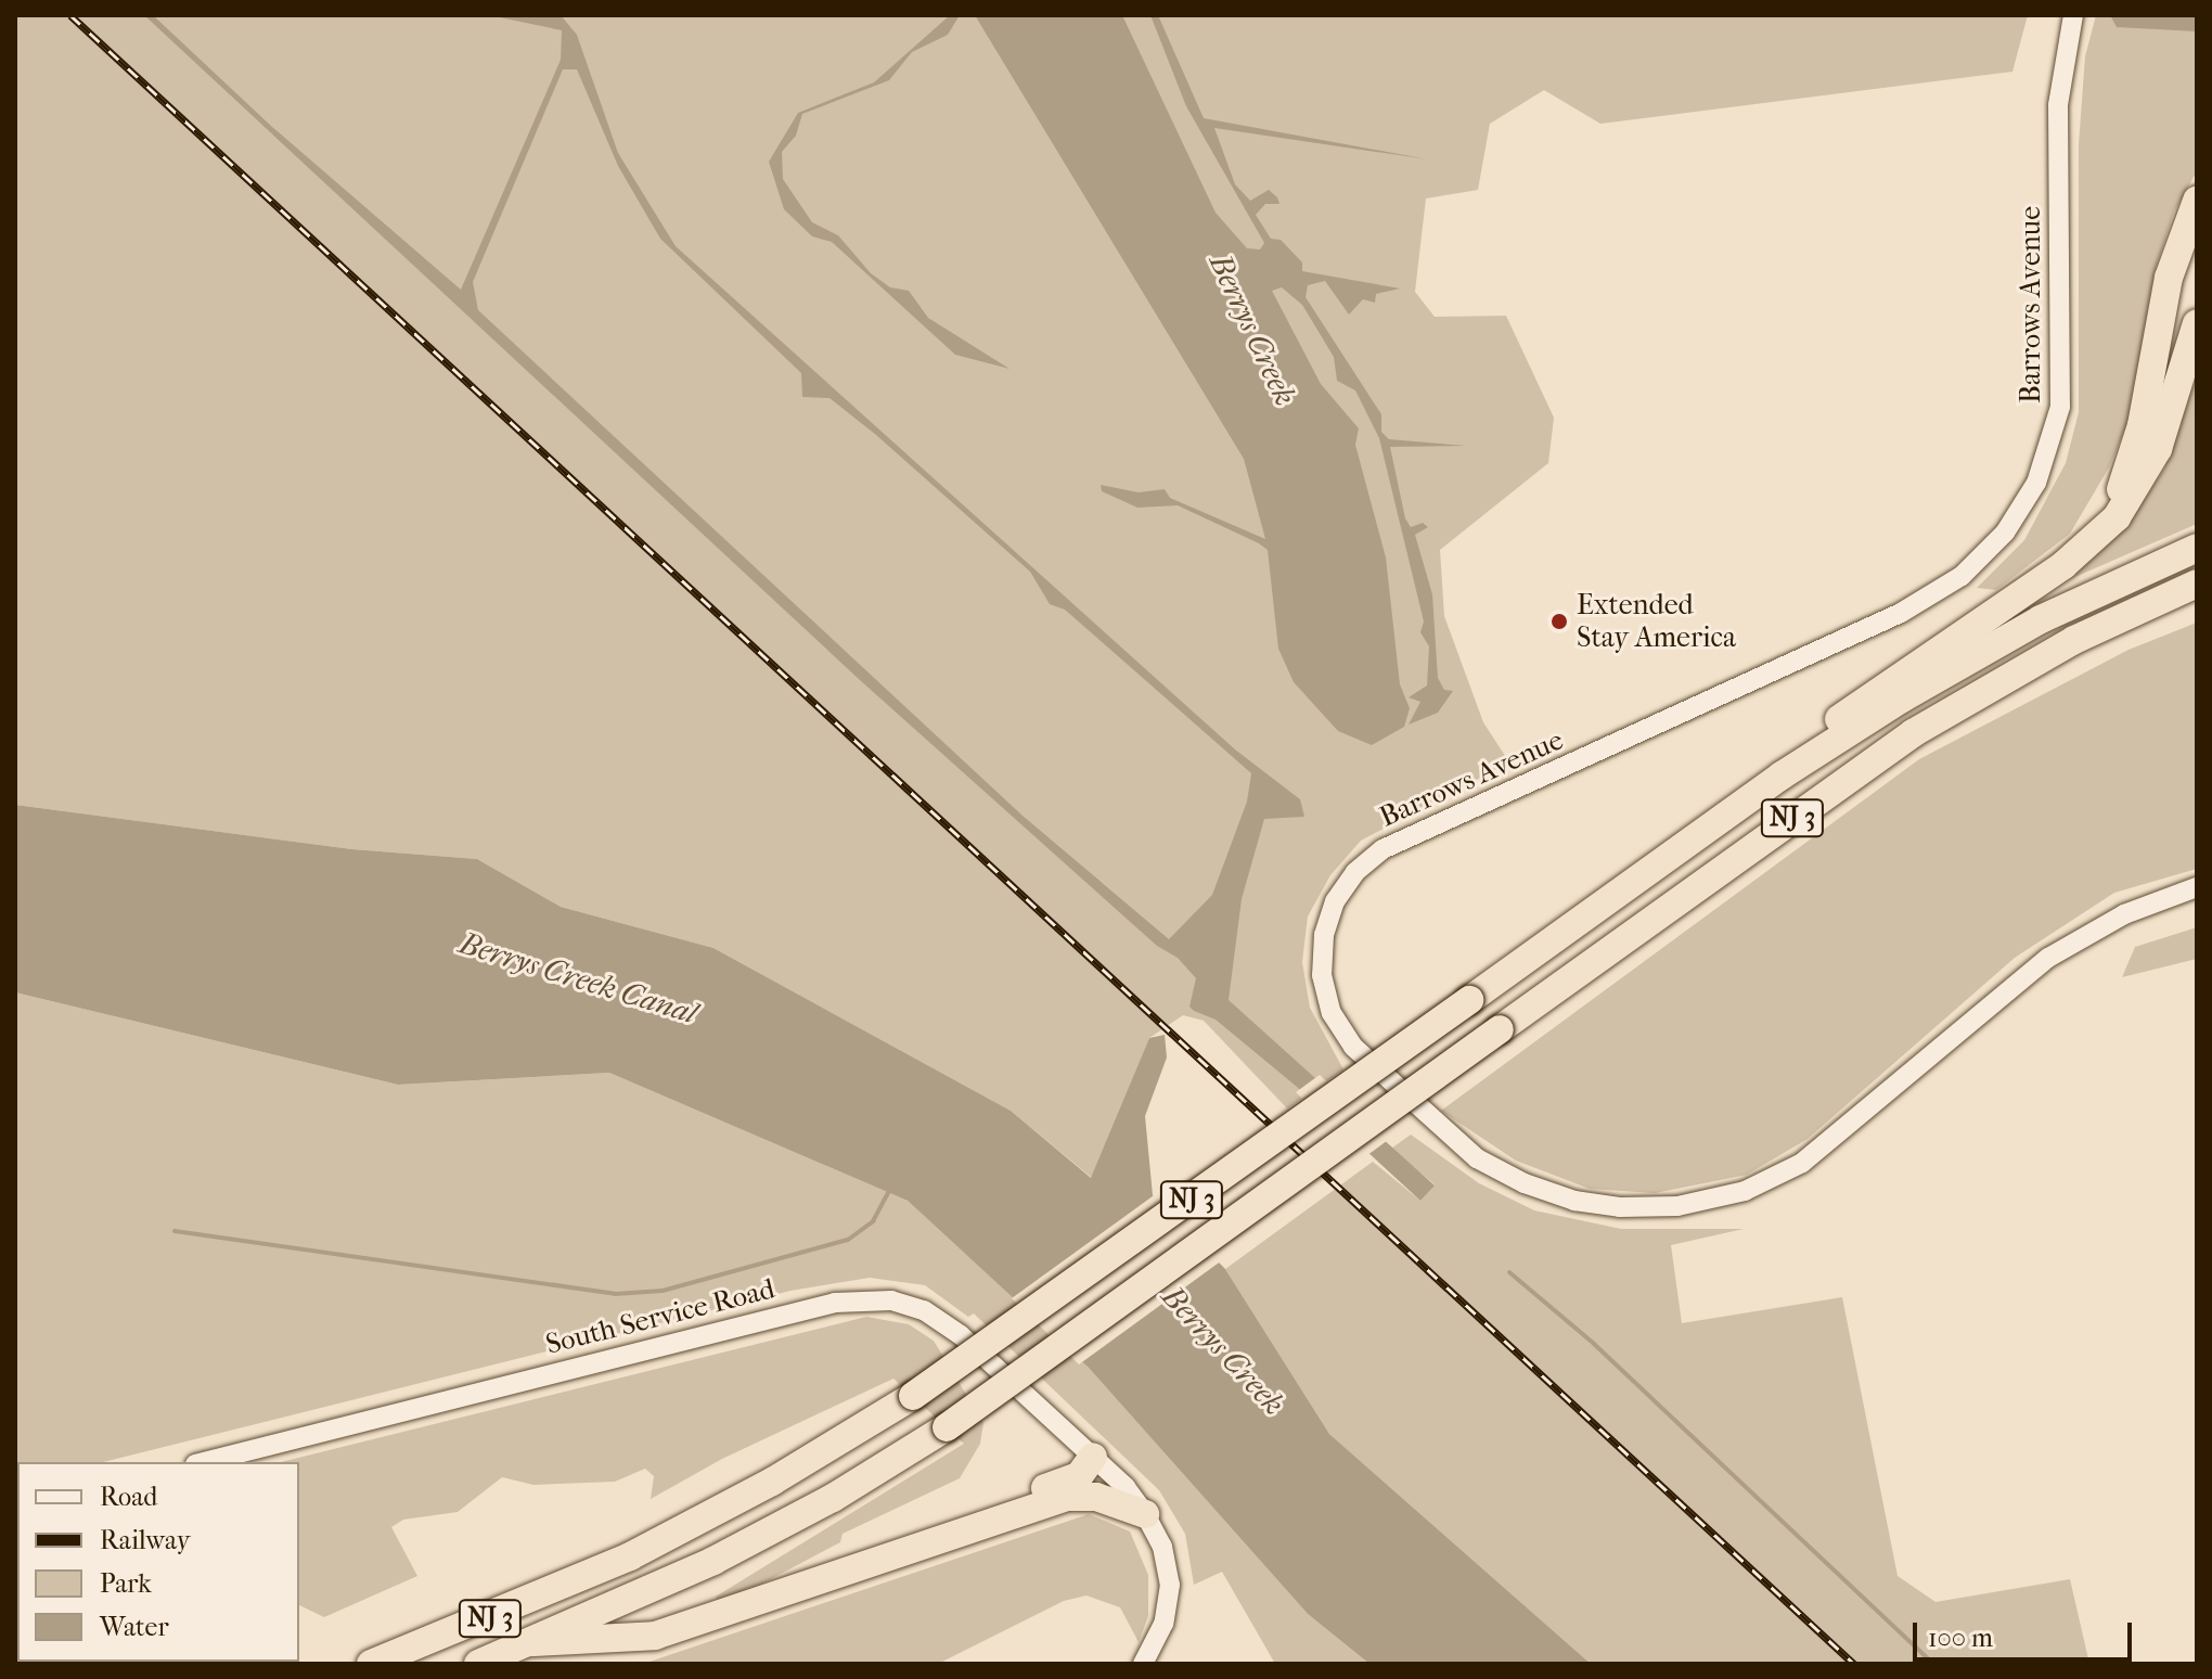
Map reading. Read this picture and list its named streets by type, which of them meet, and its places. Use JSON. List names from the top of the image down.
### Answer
{
  "streets": {
    "highway": ["NJ 3"],
    "street": ["Barrows Avenue", "South Service Road"]
  },
  "water": ["Berrys Creek", "Berrys Creek Canal"],
  "places": ["Extended Stay America"],
  "legend": [
    "Road",
    "Railway",
    "Park",
    "Water"
  ],
  "scale_bar": "100 m"
}
